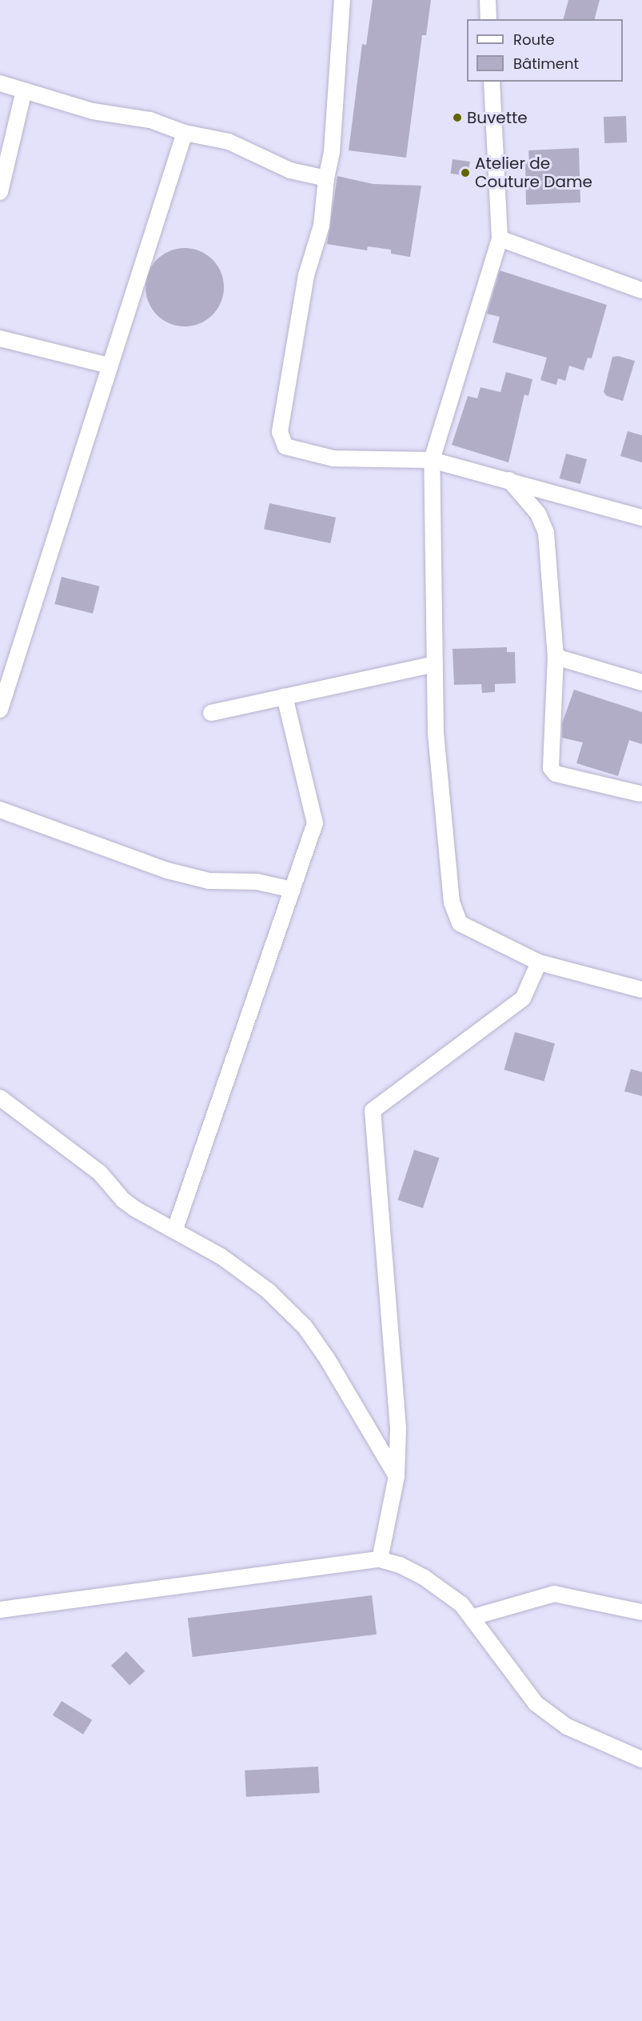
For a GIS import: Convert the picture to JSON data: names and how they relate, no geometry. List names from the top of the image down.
{
  "places": ["Buvette", "Atelier de Couture Dame"],
  "legend": ["Route", "Bâtiment"]
}
